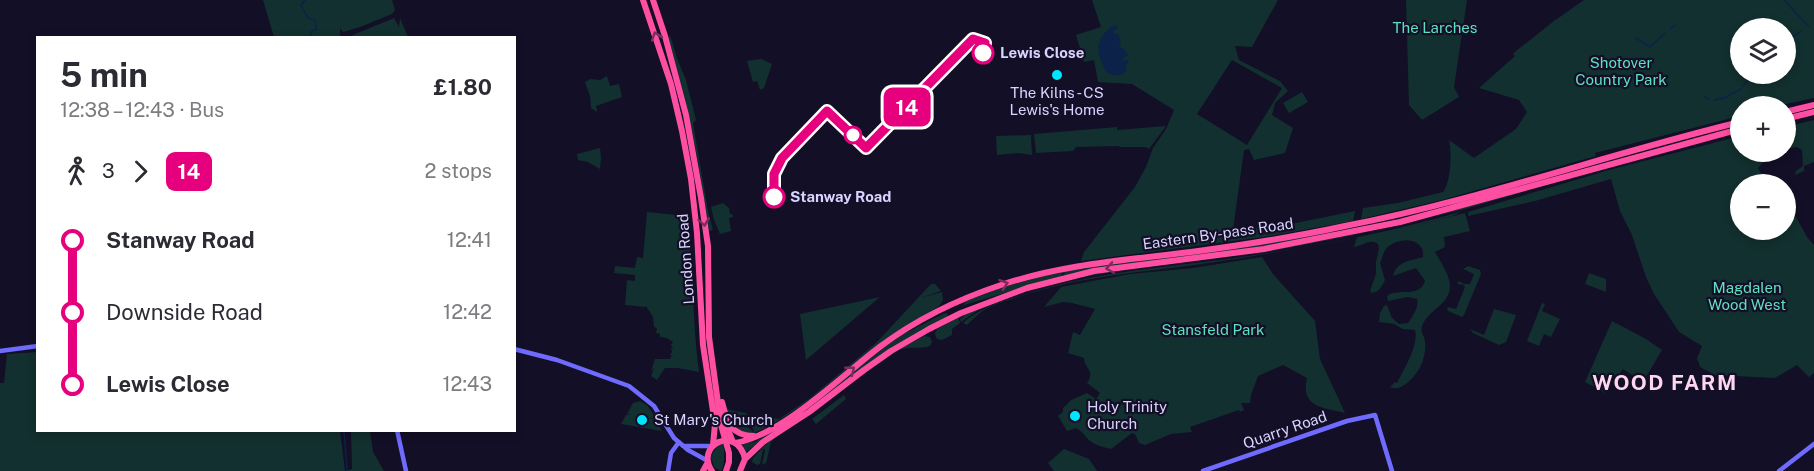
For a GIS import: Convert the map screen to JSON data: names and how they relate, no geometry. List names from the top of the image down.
{
  "streets": {
    "highway": ["Eastern By-pass Road", "London Road"],
    "street": ["Quarry Road"]
  },
  "districts": ["WOOD FARM"],
  "parks": [
    "The Larches",
    "Shotover Country Park",
    "Magdalen Wood West",
    "Stansfeld Park"
  ],
  "places": [
    "Lewis Close",
    "The Kilns - CS Lewis's Home",
    "Stanway Road",
    "Holy Trinity Church",
    "St Mary's Church"
  ],
  "lines": ["bus line 14"],
  "page": {
    "on_map": "14",
    "map_buttons": ["+", "−"],
    "heading": ["5 min", "12:38 – 12:43 · Bus", "£1.80"],
    "legs": ["3", "14", "2 stops"],
    "list": [
      {
        "name": "Stanway Road",
        "value": "12:41"
      },
      {
        "name": "Downside Road",
        "value": "12:42"
      },
      {
        "name": "Lewis Close",
        "value": "12:43"
      }
    ]
  }
}
